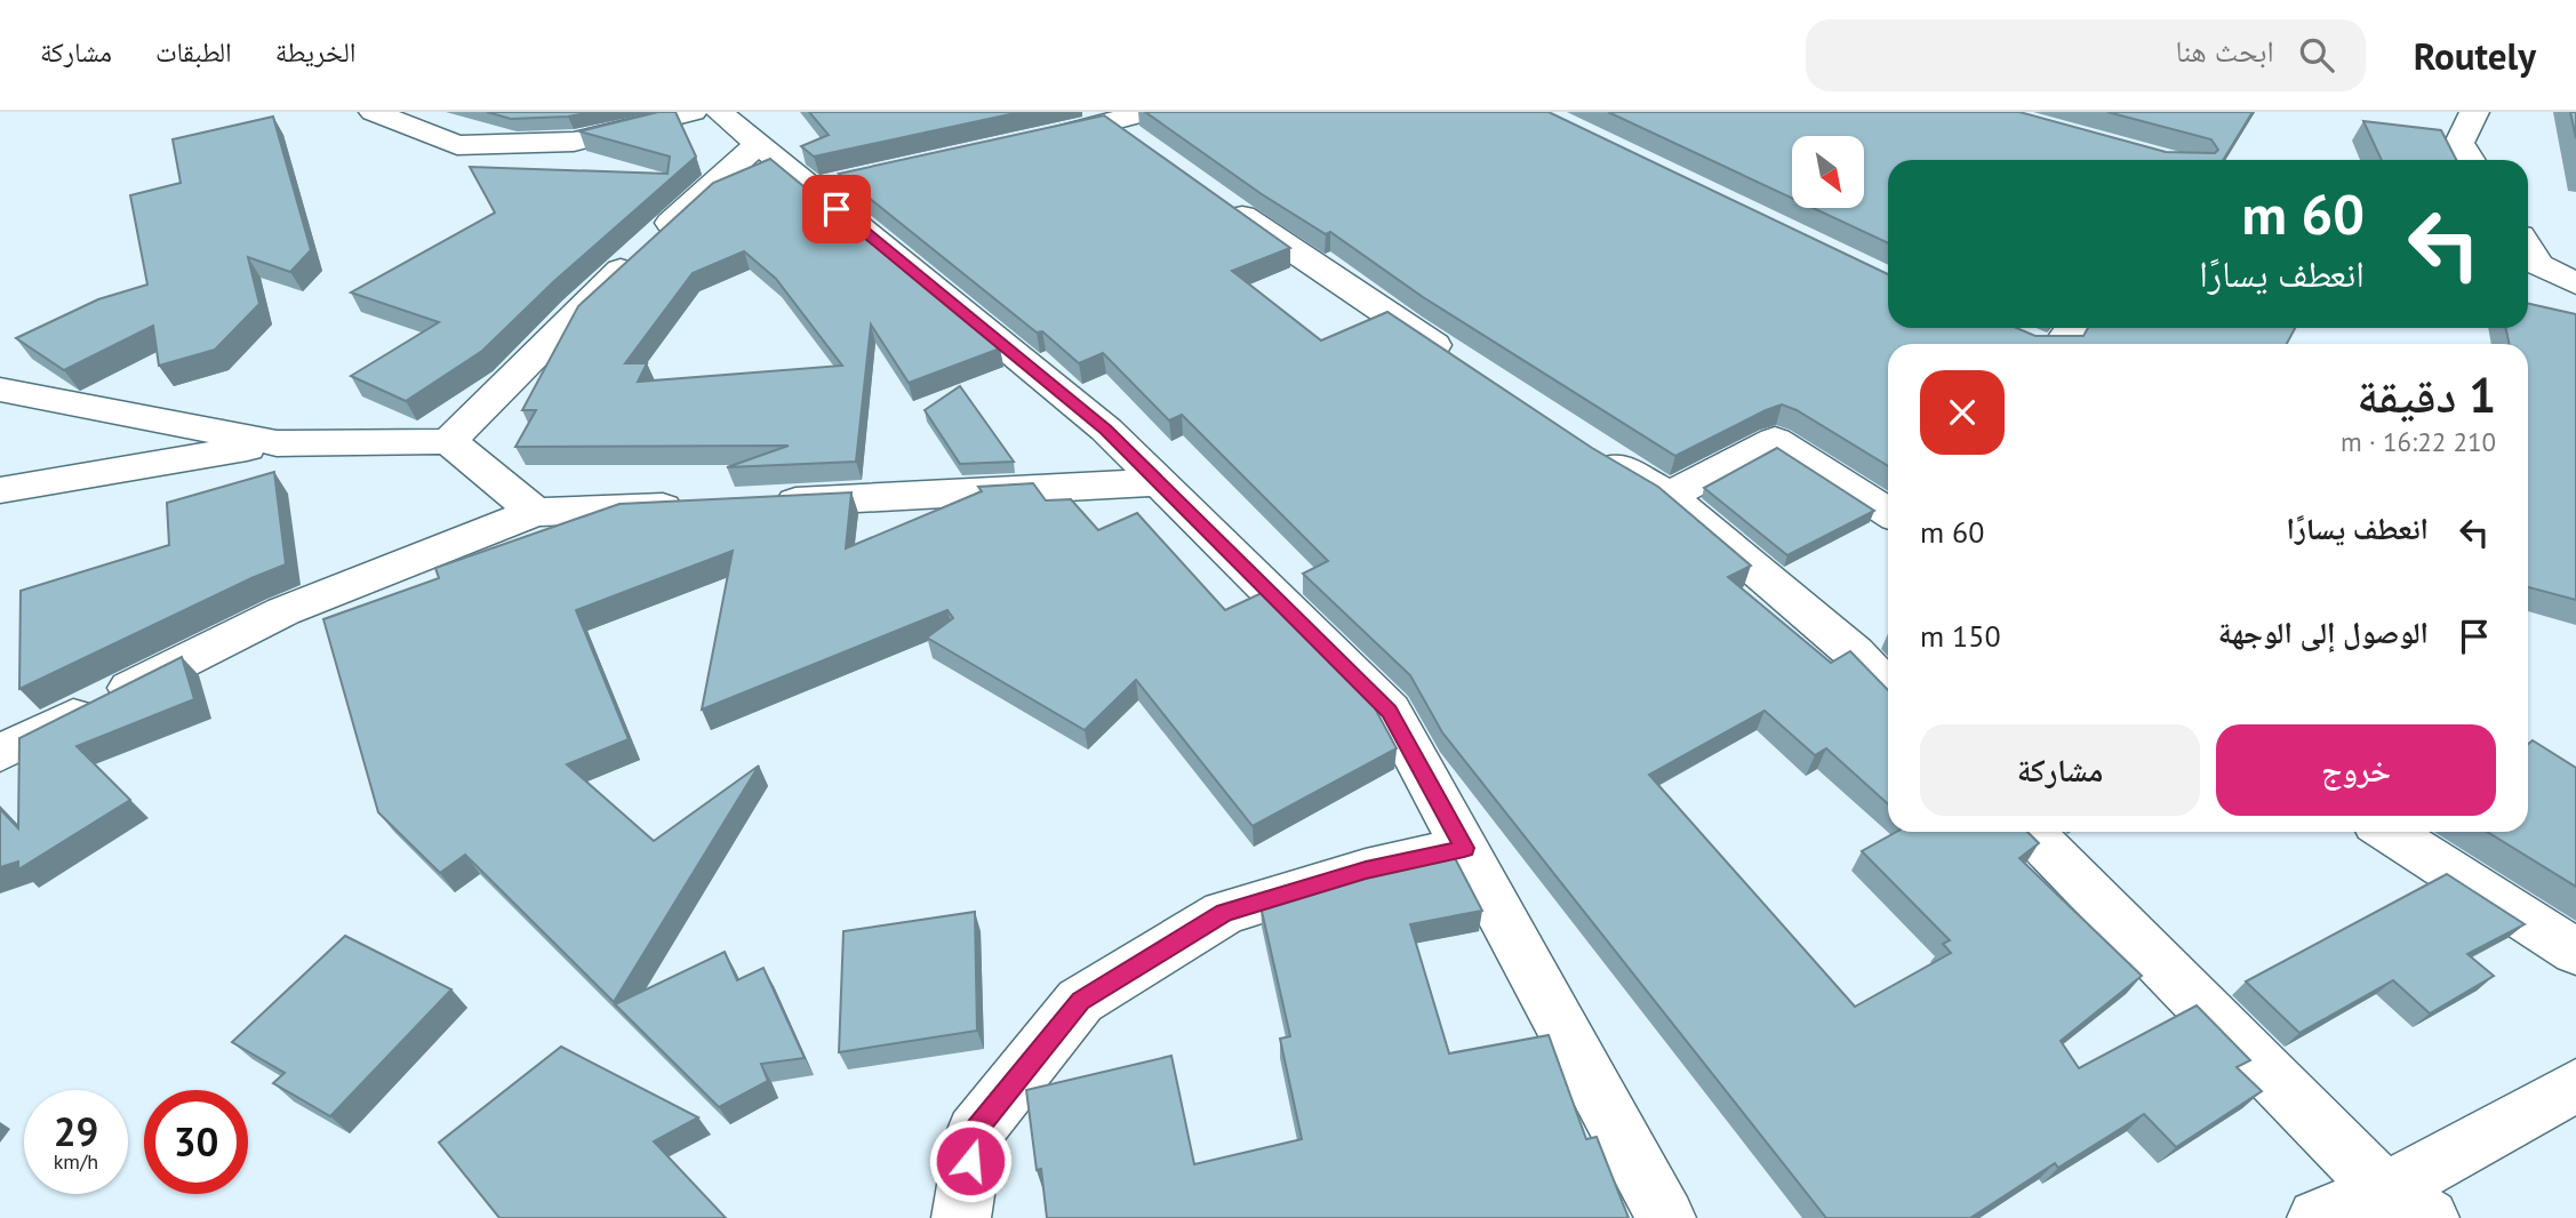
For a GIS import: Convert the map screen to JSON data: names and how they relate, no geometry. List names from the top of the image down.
{
  "north": "bottom right",
  "page": {
    "header": "Routely",
    "search": "ابحث هنا",
    "nav": ["الخريطة", "الطبقات", "مشاركة"],
    "turn": ["60 m", "انعطف يسارًا"],
    "heading": ["1 دقيقة", "210 m · 16:22"],
    "list": [
      {
        "name": "انعطف يسارًا",
        "value": "60 m"
      },
      {
        "name": "الوصول إلى الوجهة",
        "value": "150 m"
      }
    ],
    "buttons": ["خروج", "مشاركة"],
    "speed": "29 km/h",
    "limit": "30"
  }
}
